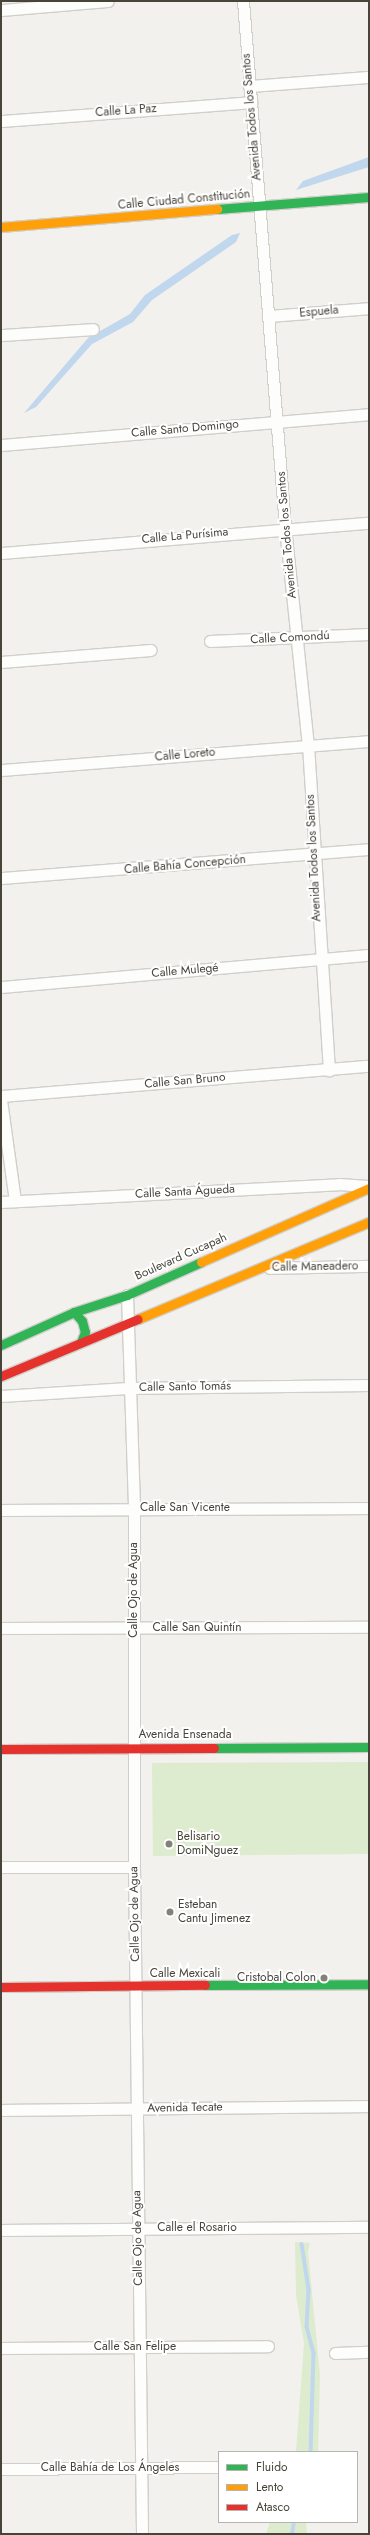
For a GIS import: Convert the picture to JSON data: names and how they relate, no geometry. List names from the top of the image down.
{
  "streets": {
    "street": [
      "Calle La Paz",
      "Avenida Todos los Santos",
      "Calle Ciudad Constitución",
      "Espuela",
      "Calle Santo Domingo",
      "Calle La Purísima",
      "Calle Comondú",
      "Calle Loreto",
      "Calle Bahía Concepción",
      "Calle Mulegé",
      "Calle San Bruno",
      "Calle Santa Águeda",
      "Boulevard Cucapah",
      "Calle Maneadero",
      "Calle Santo Tomás",
      "Calle San Vicente",
      "Calle Ojo de Agua",
      "Calle San Quintín",
      "Avenida Ensenada",
      "Calle Mexicali",
      "Avenida Tecate",
      "Calle el Rosario",
      "Calle San Felipe",
      "Calle Bahía de Los Ángeles"
    ]
  },
  "crossings": [
    ["Calle La Paz", "Avenida Todos los Santos"],
    ["Avenida Todos los Santos", "Calle Ciudad Constitución"],
    ["Avenida Todos los Santos", "Espuela"],
    ["Avenida Todos los Santos", "Calle Santo Domingo"],
    ["Avenida Todos los Santos", "Calle La Purísima"],
    ["Avenida Todos los Santos", "Calle Comondú"],
    ["Avenida Todos los Santos", "Calle Loreto"],
    ["Avenida Todos los Santos", "Calle Bahía Concepción"],
    ["Avenida Todos los Santos", "Calle Mulegé"],
    ["Avenida Todos los Santos", "Calle San Bruno"],
    ["Calle Santa Águeda", "Boulevard Cucapah"],
    ["Boulevard Cucapah", "Calle Ojo de Agua"],
    ["Calle Santo Tomás", "Calle Ojo de Agua"],
    ["Calle San Vicente", "Calle Ojo de Agua"],
    ["Calle Ojo de Agua", "Calle San Quintín"],
    ["Calle Ojo de Agua", "Avenida Ensenada"],
    ["Calle Ojo de Agua", "Calle Mexicali"],
    ["Calle Ojo de Agua", "Avenida Tecate"],
    ["Calle Ojo de Agua", "Calle el Rosario"],
    ["Calle Ojo de Agua", "Calle San Felipe"],
    ["Calle Ojo de Agua", "Calle Bahía de Los Ángeles"]
  ],
  "places": ["Belisario DomiNguez", "Esteban Cantu Jimenez", "Cristobal Colon"],
  "legend": ["Fluido", "Lento", "Atasco"]
}
